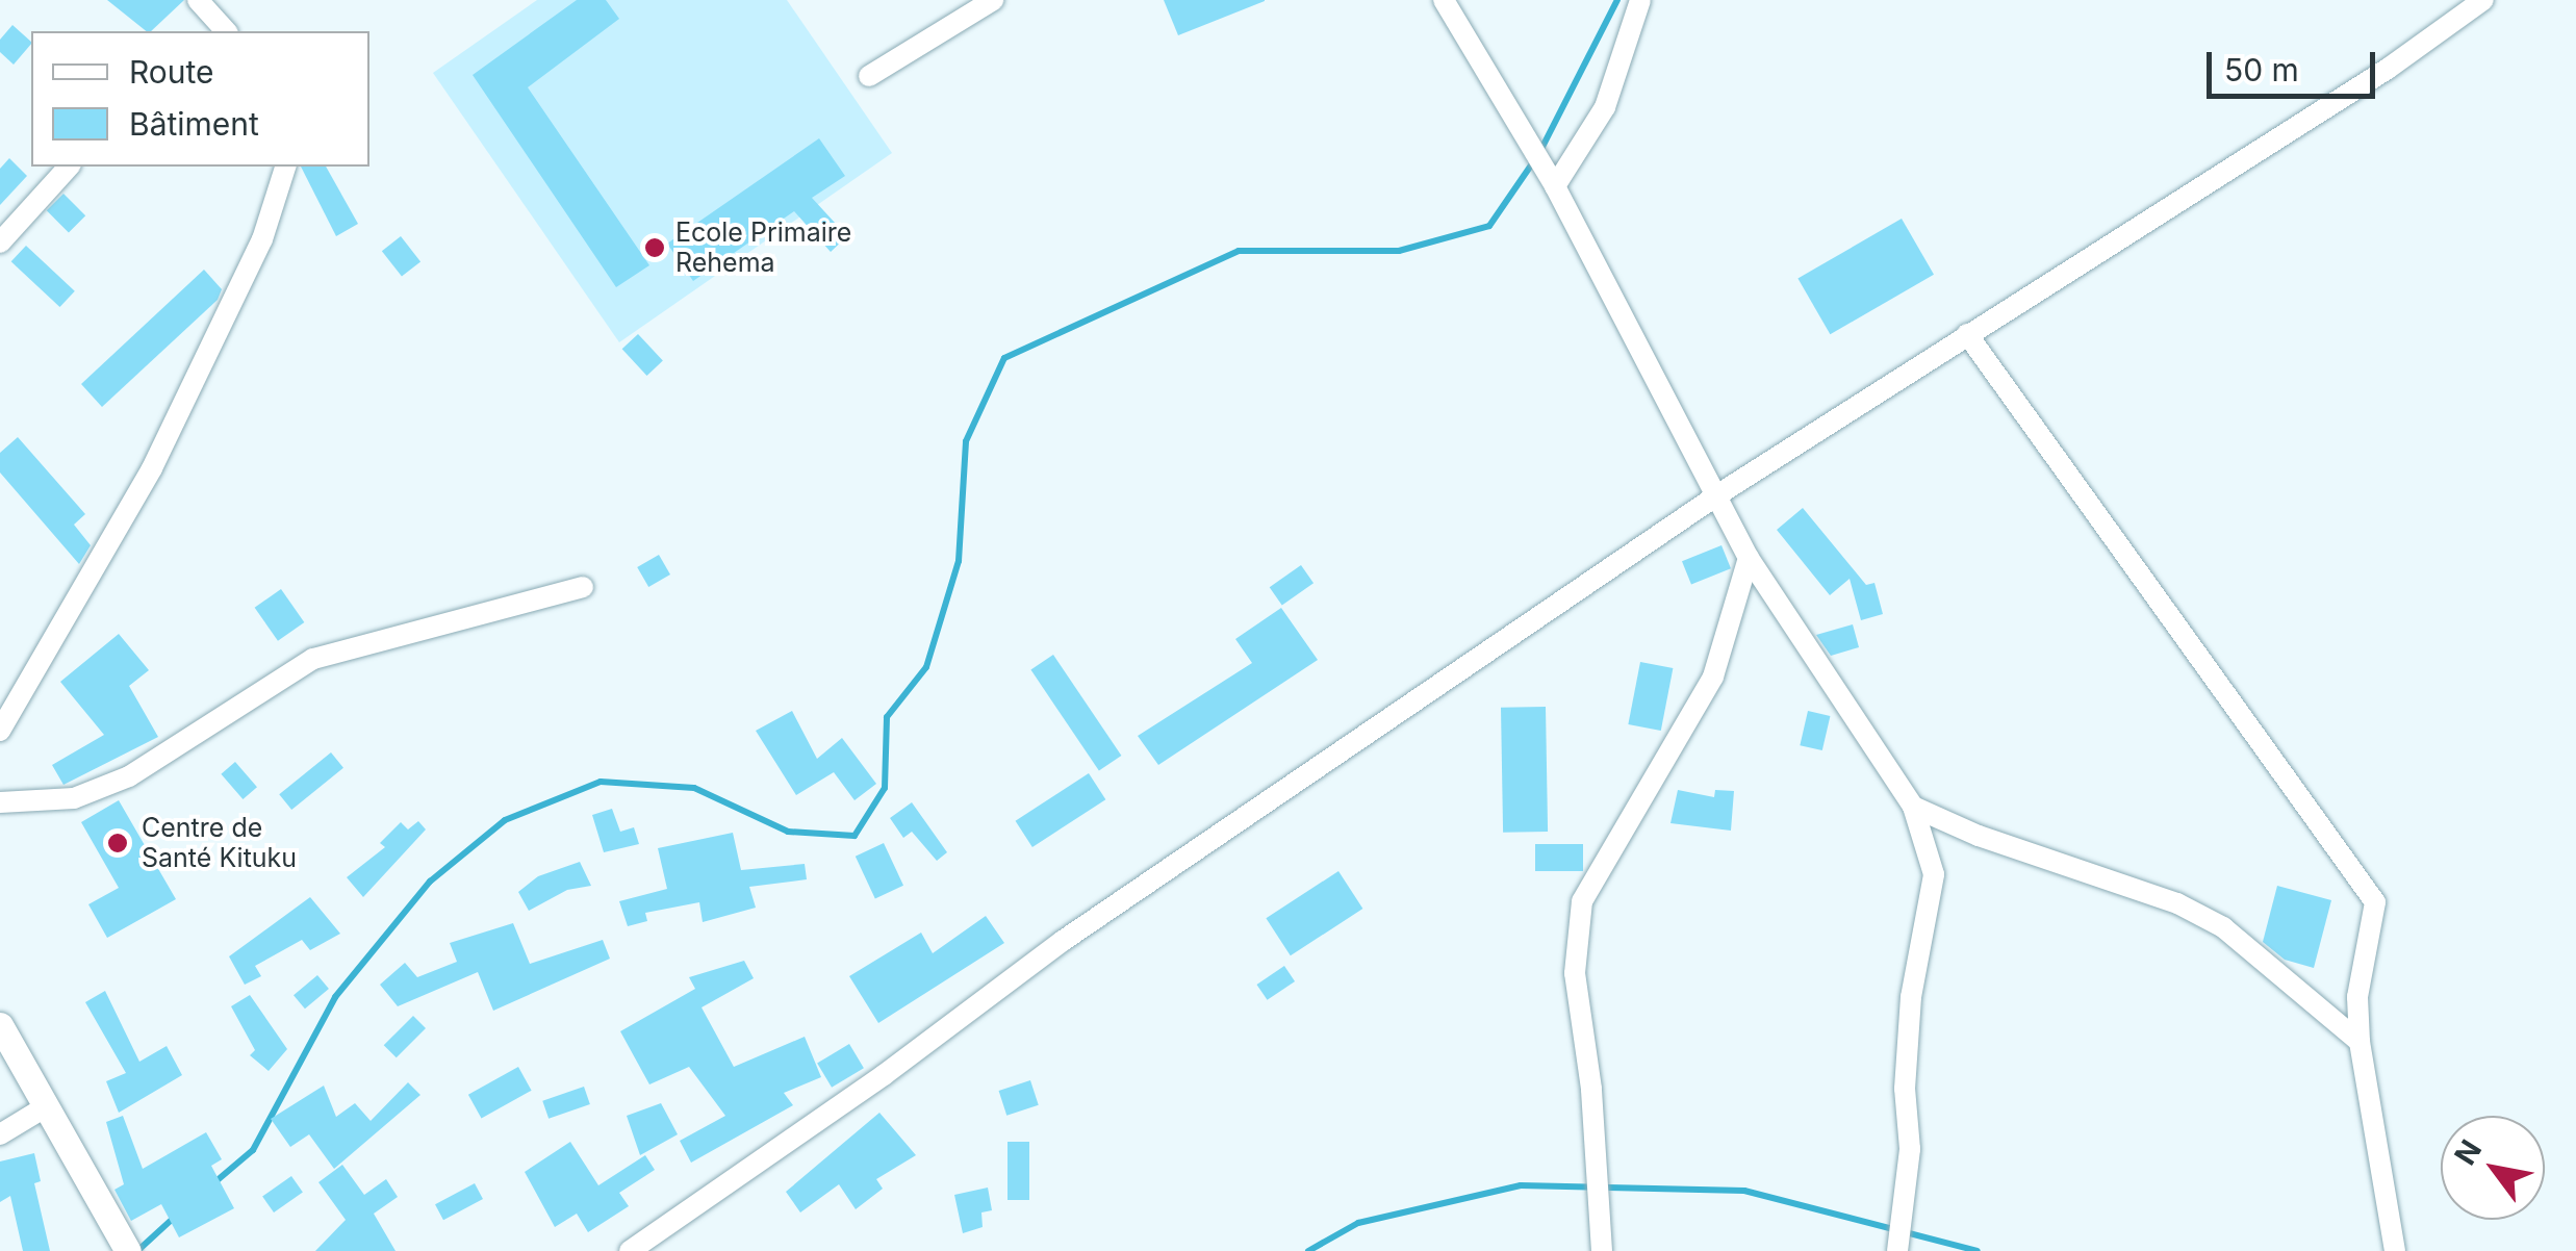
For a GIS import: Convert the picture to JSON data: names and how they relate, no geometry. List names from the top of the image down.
{
  "places": ["Ecole Primaire Rehema", "Centre de Santé Kituku"],
  "legend": ["Route", "Bâtiment"],
  "scale_bar": "50 m",
  "north": "top left"
}
